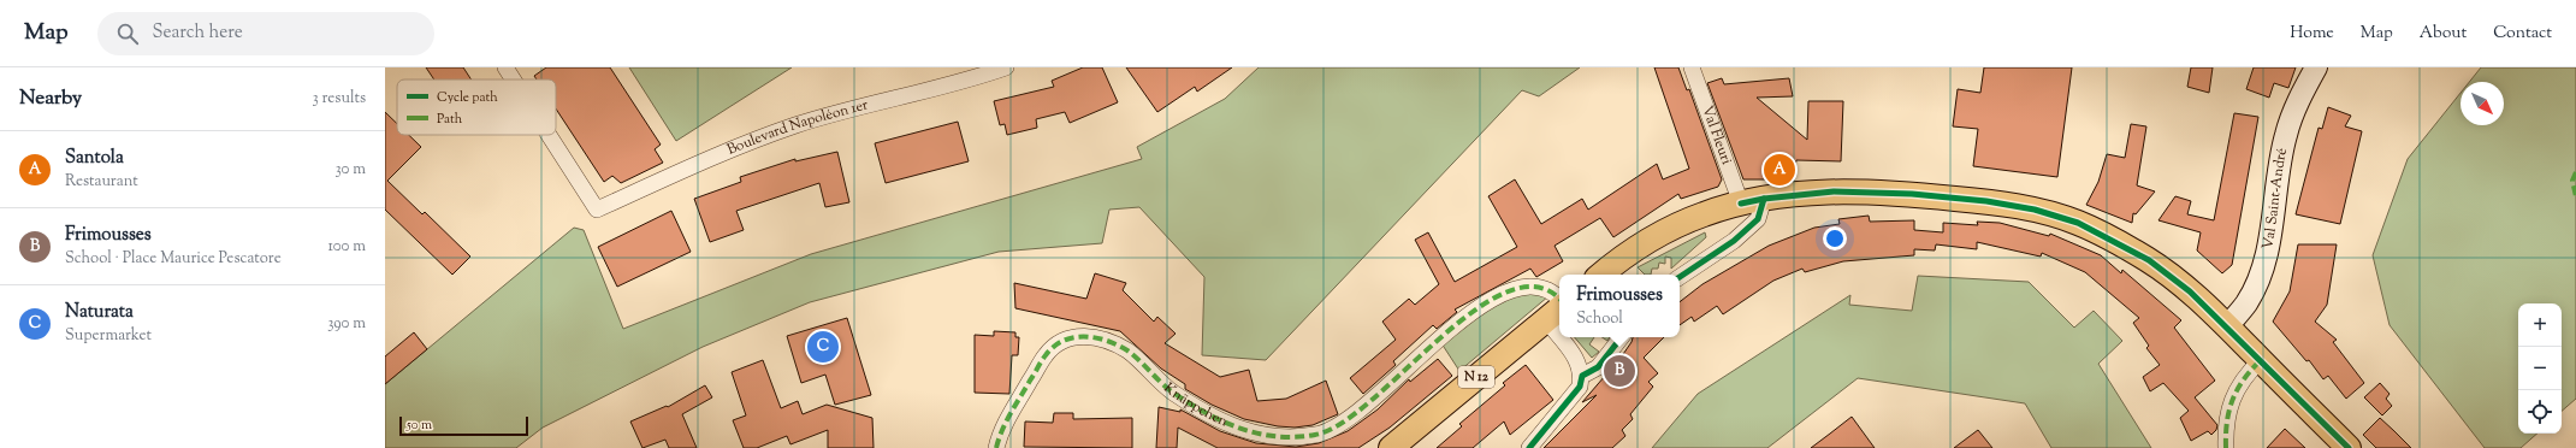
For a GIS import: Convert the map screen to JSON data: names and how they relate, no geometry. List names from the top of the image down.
{
  "streets": {
    "main road": ["N 12"],
    "street": [
      "Boulevard Napoléon 1er",
      "Val Fleuri",
      "Val Saint-André",
      "Knäppchen"
    ]
  },
  "legend": ["Cycle path", "Path"],
  "scale_bar": "50 m",
  "north": "bottom right",
  "page": {
    "header": "Map",
    "search": "Search here",
    "nav": [
      "Home",
      "Map",
      "About",
      "Contact"
    ],
    "heading": ["Nearby", "3 results"],
    "list": [
      {
        "mark": "A",
        "name": "Santola",
        "note": "Restaurant",
        "value": "30 m"
      },
      {
        "mark": "B",
        "name": "Frimousses",
        "note": "School · Place Maurice Pescatore",
        "value": "100 m"
      },
      {
        "mark": "C",
        "name": "Naturata",
        "note": "Supermarket",
        "value": "390 m"
      }
    ],
    "pins": ["A", "C", "B"],
    "popup": ["Frimousses", "School"],
    "map_buttons": ["+", "−"],
    "scale": "50 m"
  }
}
